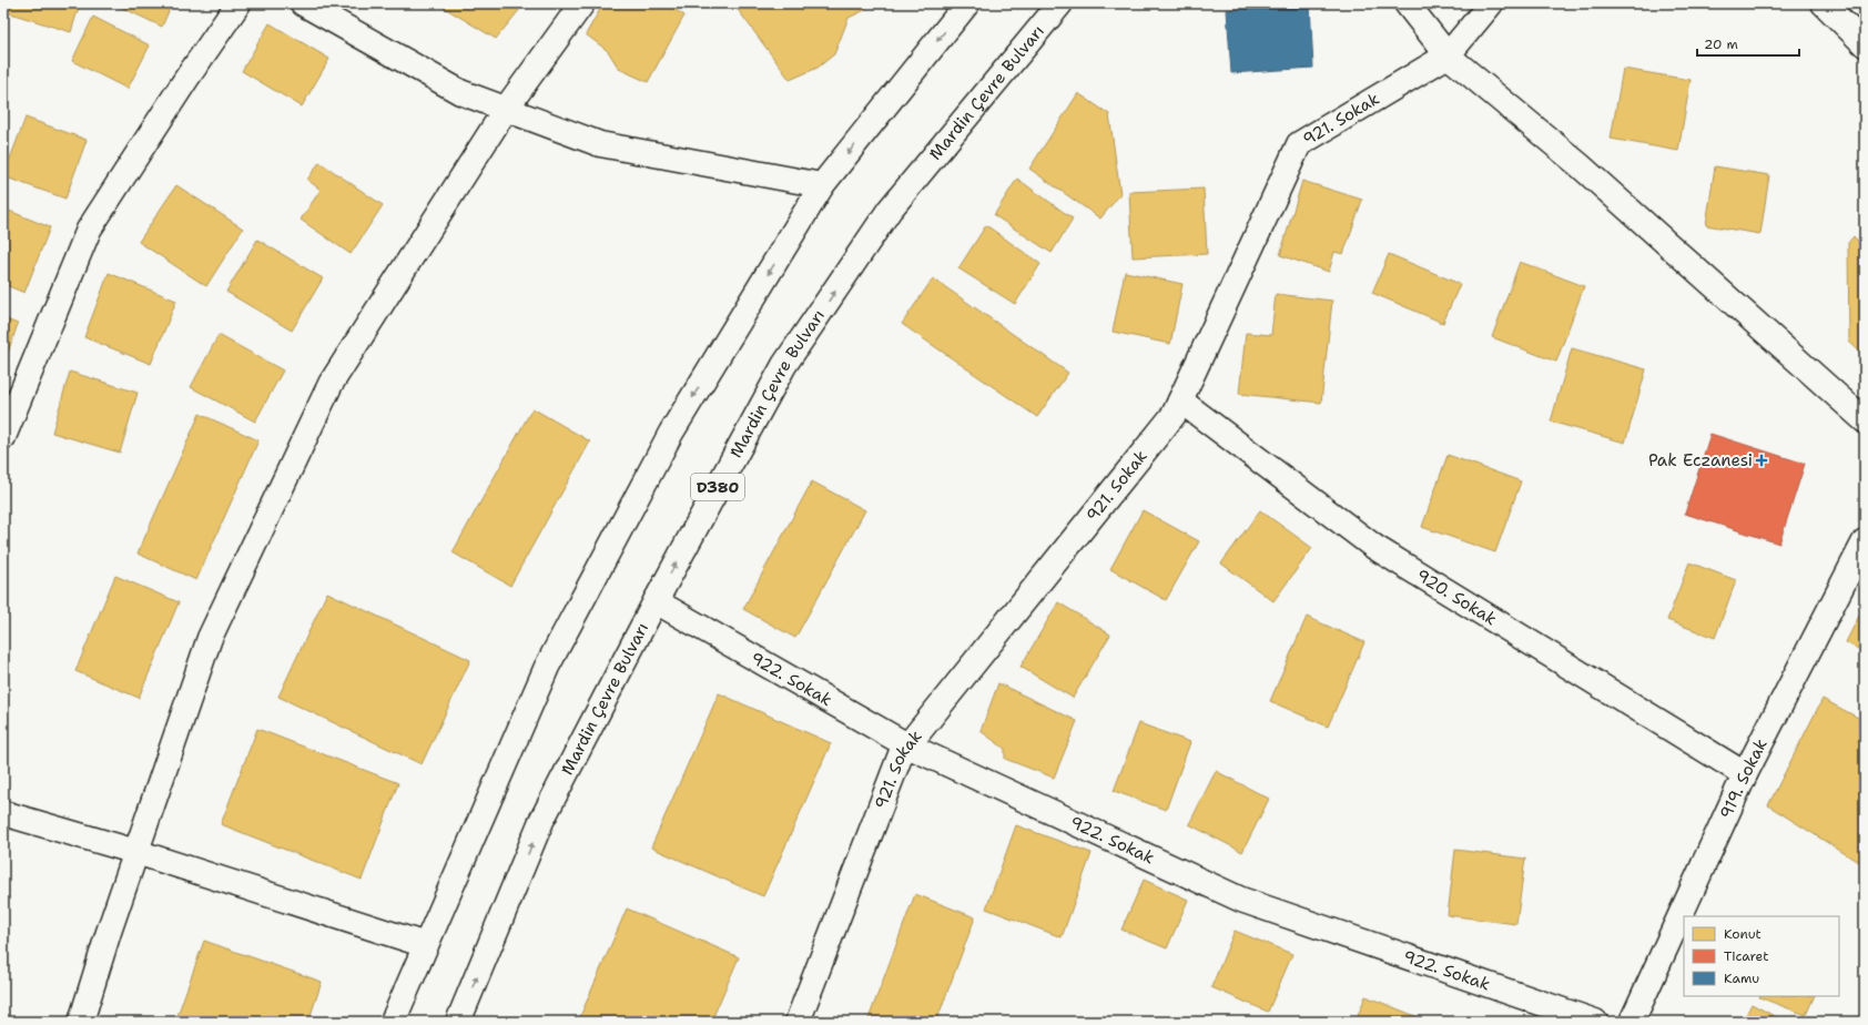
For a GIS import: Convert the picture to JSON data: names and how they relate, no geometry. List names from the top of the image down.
{
  "streets": {
    "street": [
      "Mardin Çevre Bulvarı",
      "921. Sokak",
      "D380",
      "920. Sokak",
      "922. Sokak",
      "919. Sokak"
    ]
  },
  "crossings": [
    ["Mardin Çevre Bulvarı", "922. Sokak"],
    ["921. Sokak", "920. Sokak"],
    ["921. Sokak", "922. Sokak"],
    ["920. Sokak", "919. Sokak"]
  ],
  "places": {
    "health": ["Pak Eczanesi"]
  },
  "legend": ["Konut", "Ticaret", "Kamu"],
  "scale_bar": "20 m"
}
